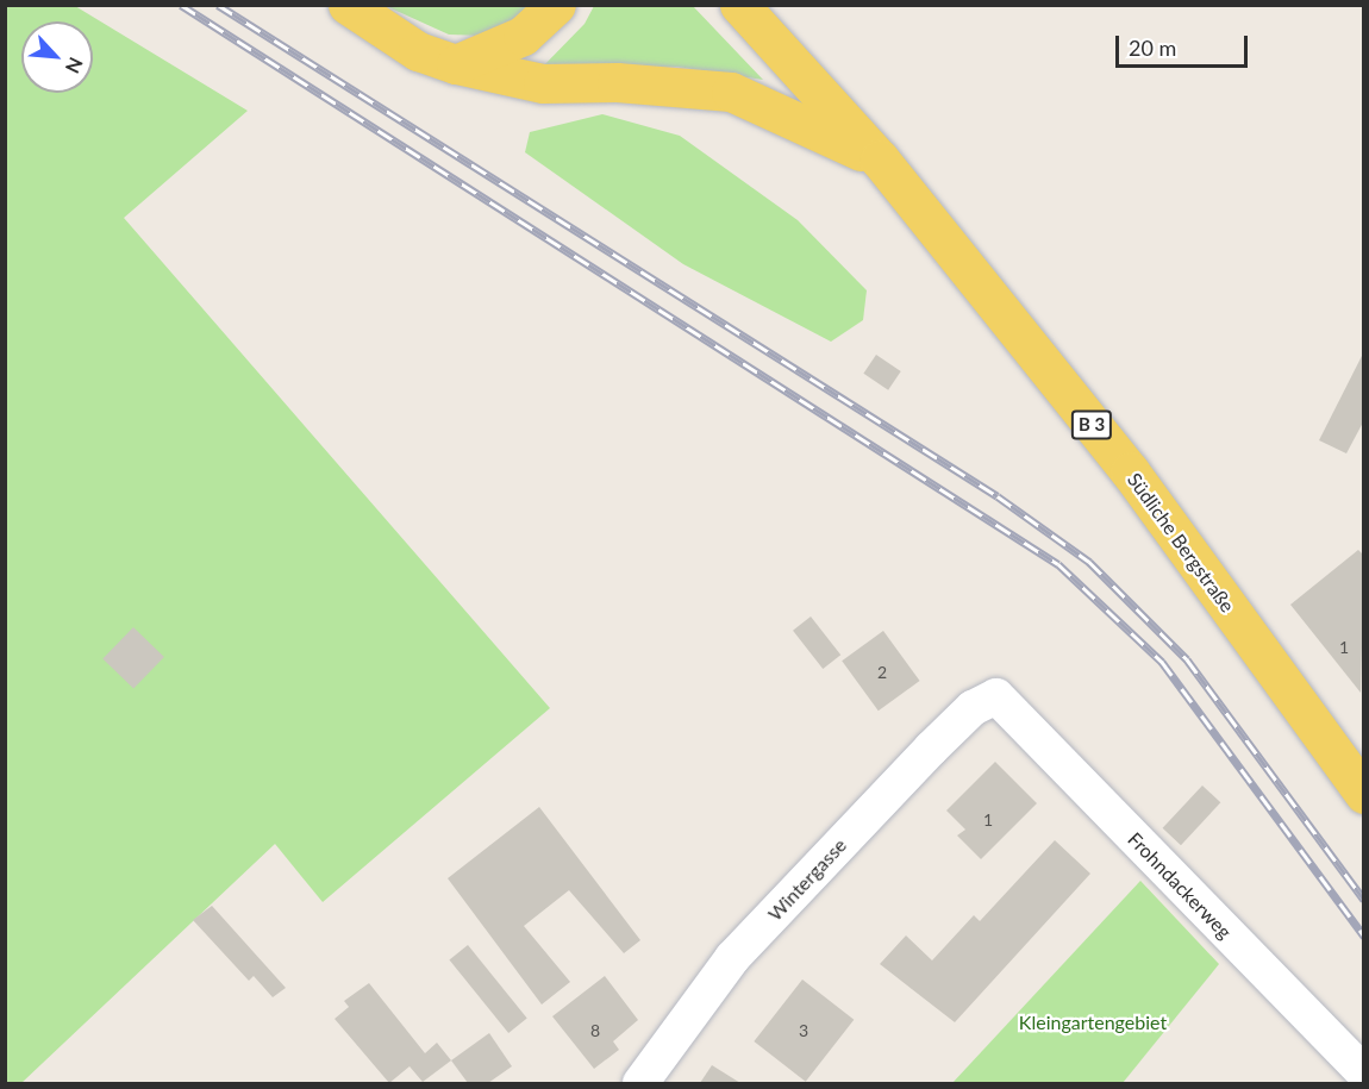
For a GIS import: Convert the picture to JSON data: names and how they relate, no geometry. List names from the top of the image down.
{
  "streets": {
    "main road": ["B 3", "Südliche Bergstraße"],
    "street": ["Wintergasse", "Frohndackerweg"]
  },
  "crossings": [
    ["B 3", "Südliche Bergstraße"],
    ["Wintergasse", "Frohndackerweg"]
  ],
  "parks": ["Kleingartengebiet"],
  "house_numbers": [
    "1",
    "2",
    "1",
    "8",
    "3"
  ],
  "scale_bar": "20 m",
  "north": "bottom right"
}
